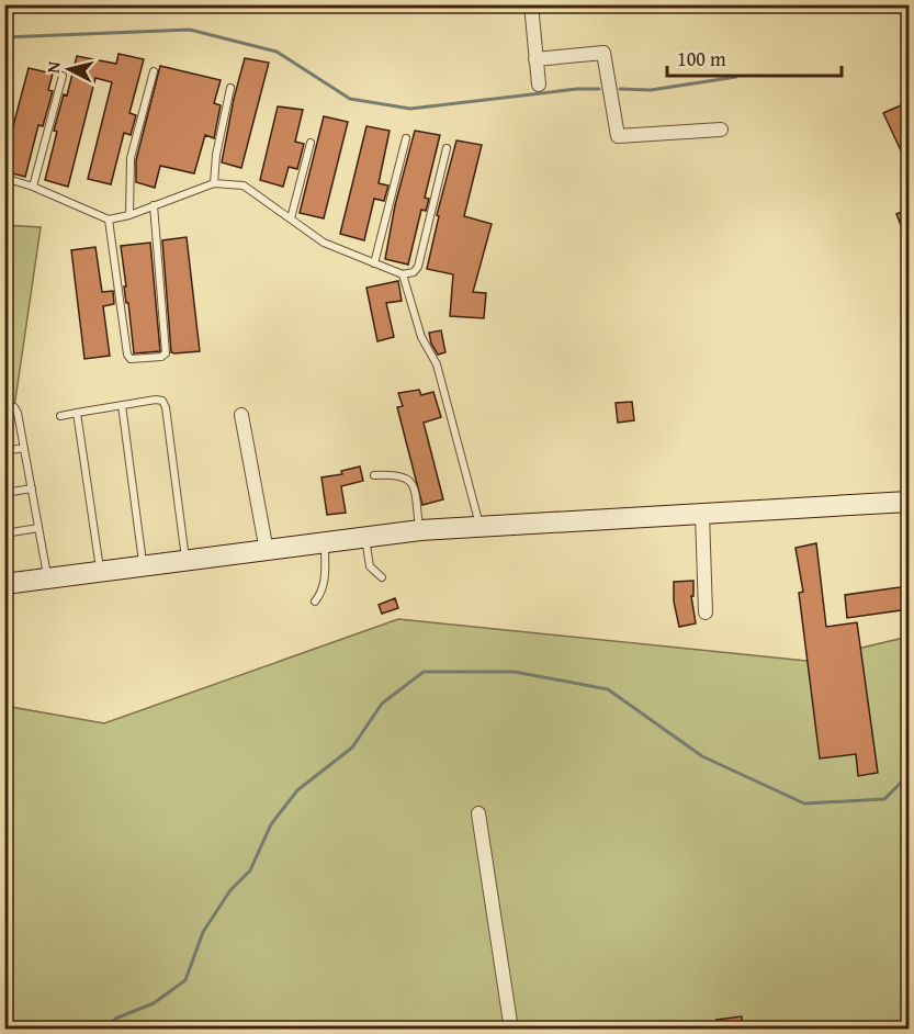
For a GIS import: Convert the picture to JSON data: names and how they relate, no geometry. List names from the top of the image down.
{
  "scale_bar": "100 m",
  "north": "left"
}
